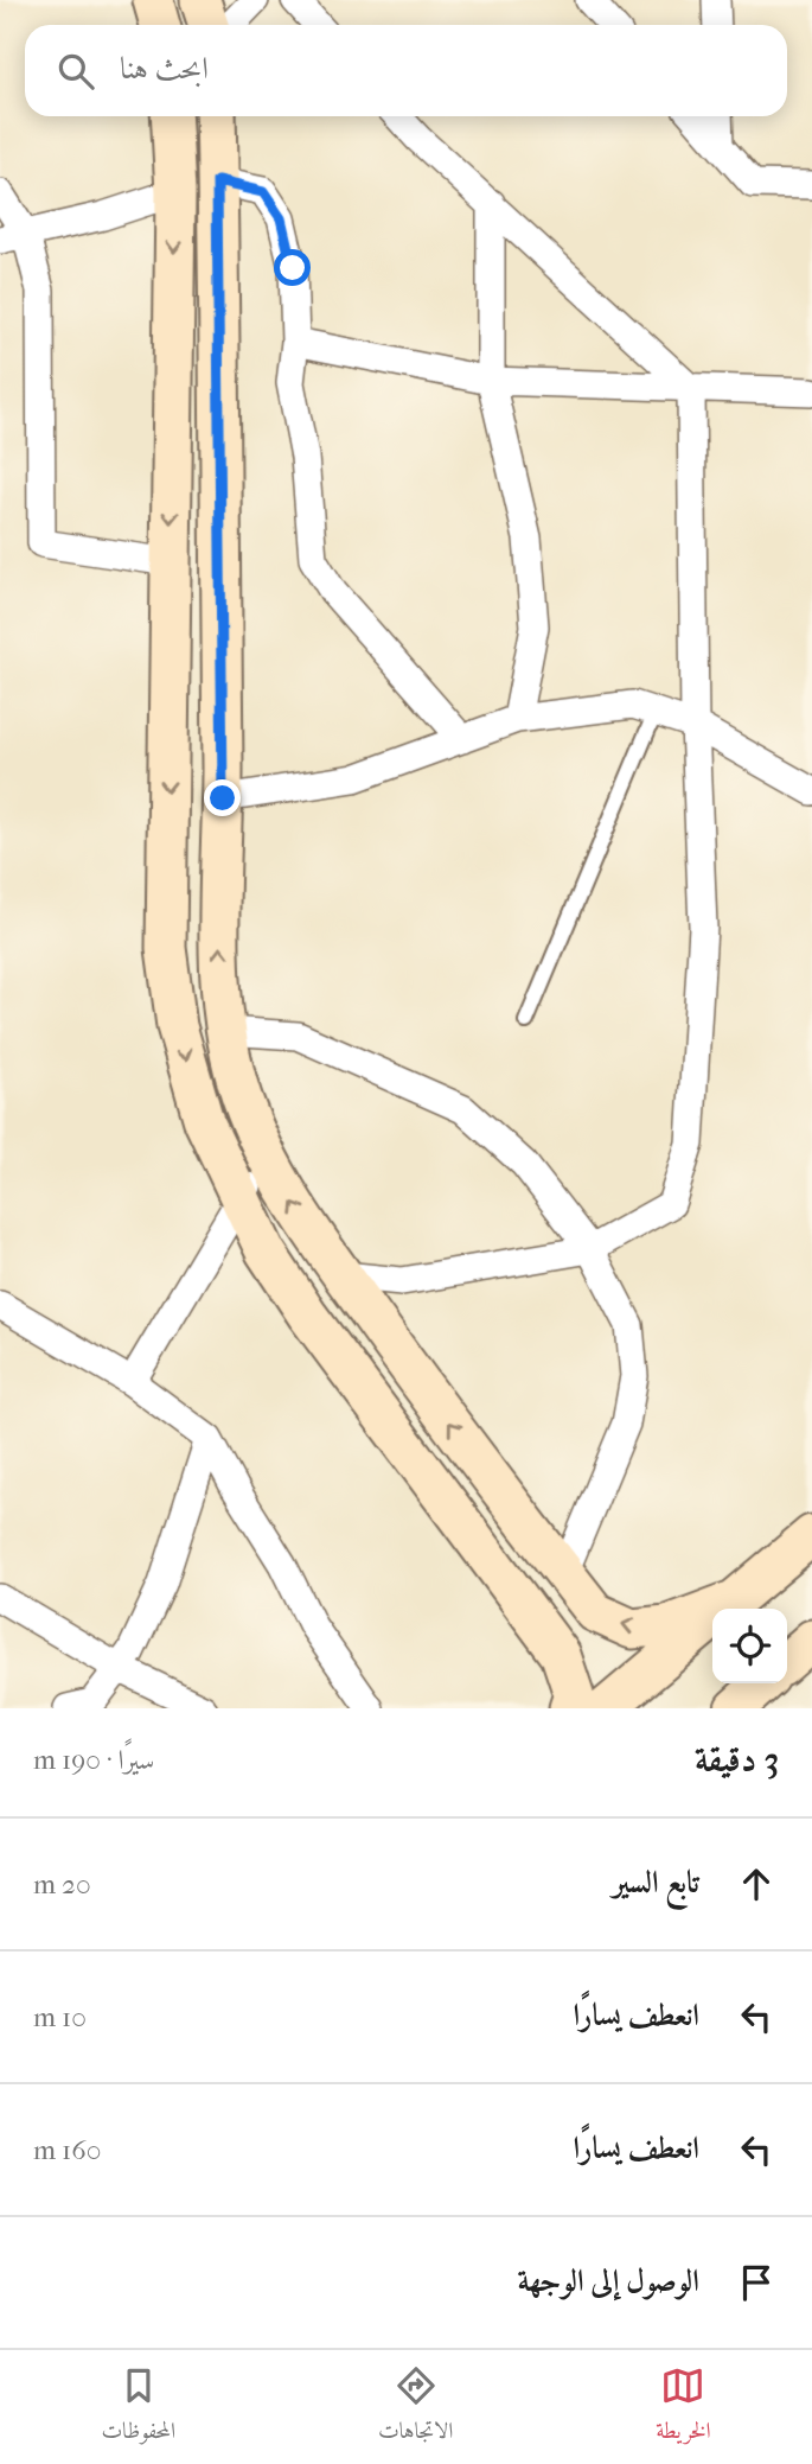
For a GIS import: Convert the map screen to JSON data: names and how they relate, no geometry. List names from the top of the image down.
{
  "page": {
    "search": "ابحث هنا",
    "heading": ["3 دقيقة", "سيرًا · 190 m"],
    "list": [
      ["تابع السير", "20 m"],
      ["انعطف يسارًا", "10 m"],
      ["انعطف يسارًا", "160 m"],
      "الوصول إلى الوجهة"
    ],
    "nav": ["الخريطة", "الاتجاهات", "المحفوظات"]
  }
}
